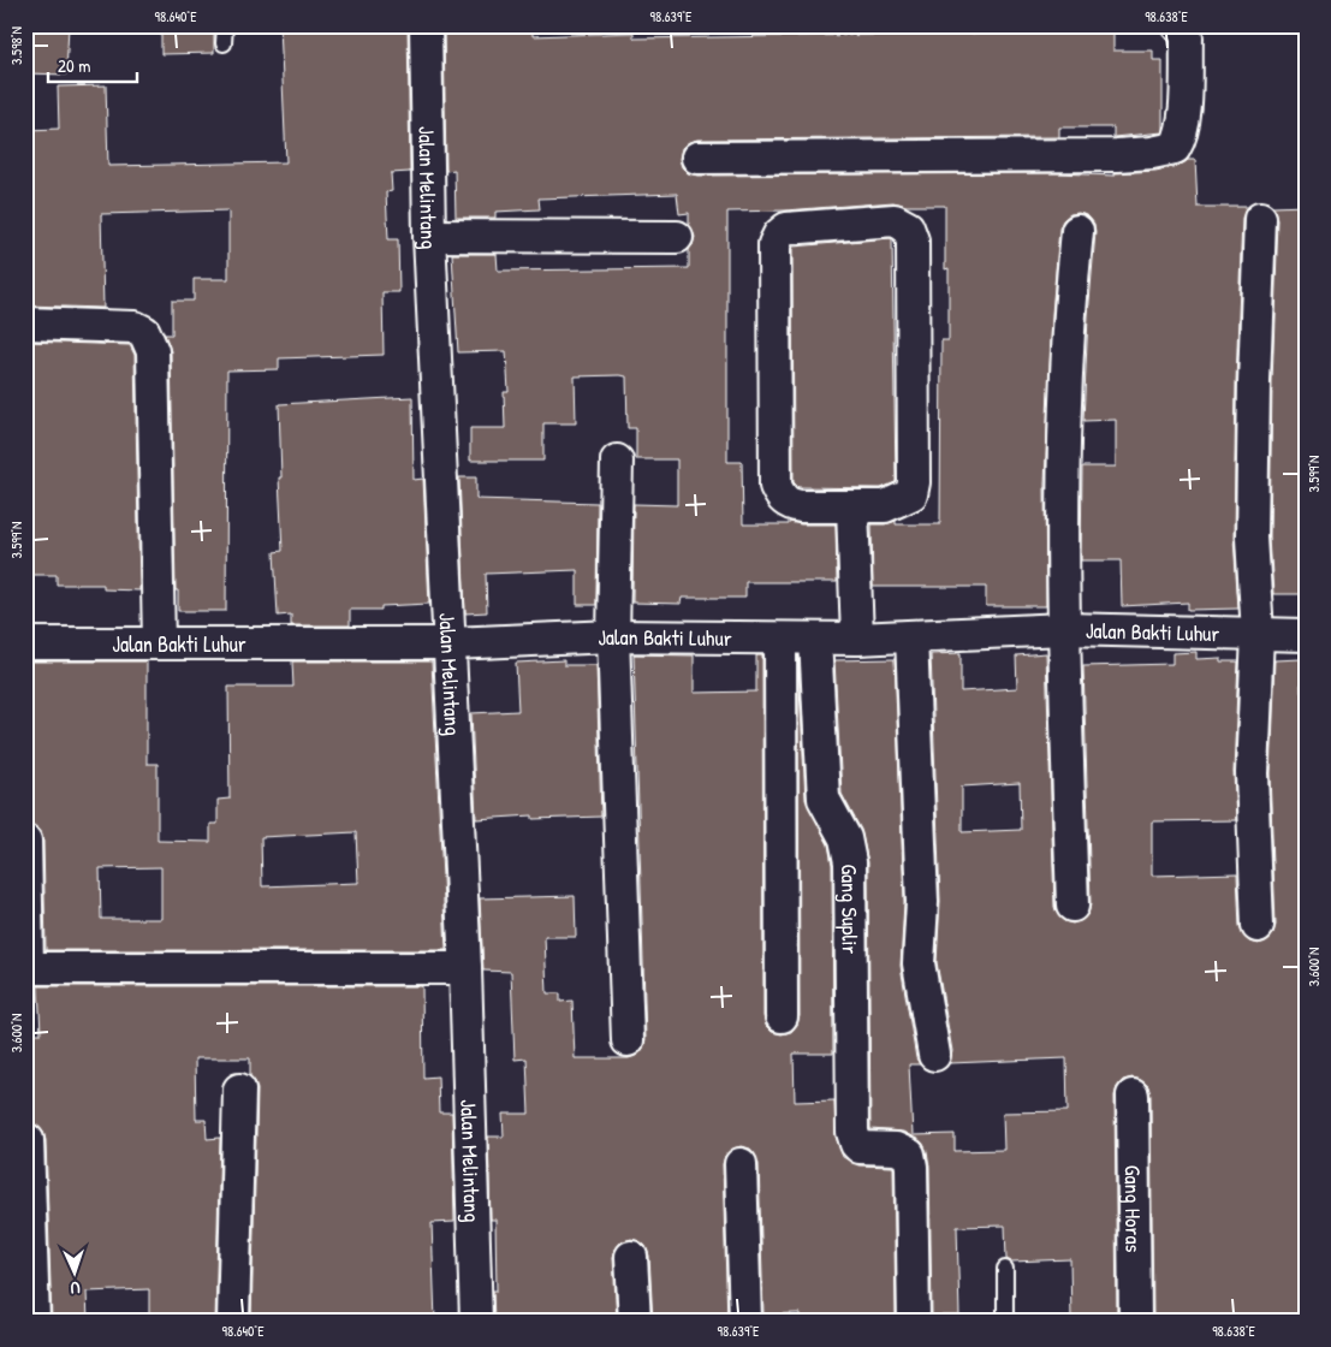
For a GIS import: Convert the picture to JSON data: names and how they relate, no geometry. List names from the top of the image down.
{
  "streets": {
    "street": [
      "Jalan Melintang",
      "Jalan Bakti Luhur",
      "Gang Suplir",
      "Gang Horas"
    ]
  },
  "crossings": [
    ["Jalan Melintang", "Jalan Bakti Luhur"],
    ["Jalan Bakti Luhur", "Gang Suplir"]
  ],
  "scale_bar": "20 m",
  "north": "bottom",
  "coordinates": [
    "98.640°E",
    "98.639°E",
    "98.638°E",
    "3.598°N",
    "3.599°N",
    "3.600°N"
  ]
}
